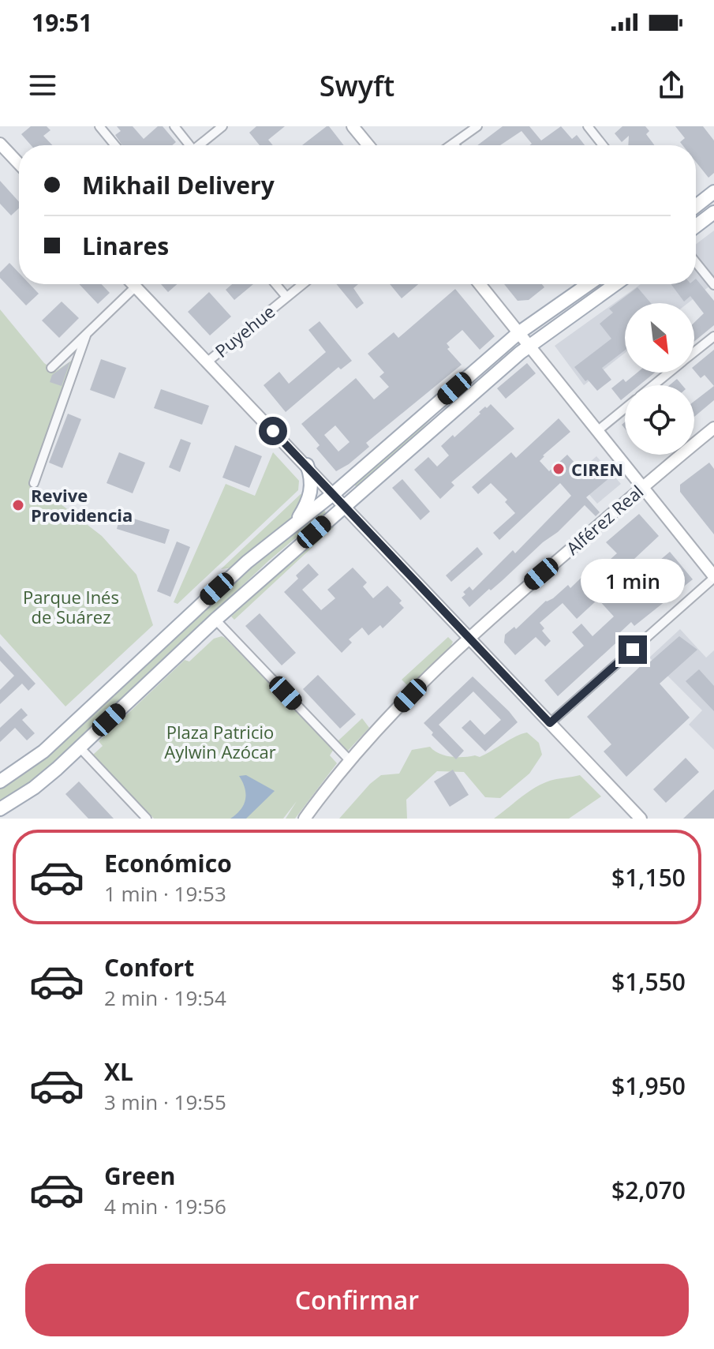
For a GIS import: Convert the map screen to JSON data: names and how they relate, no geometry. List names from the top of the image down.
{
  "streets": {
    "main road": ["Alférez Real"],
    "street": ["Puyehue"]
  },
  "parks": ["Parque Inés de Suárez", "Plaza Patricio Aylwin Azócar"],
  "places": ["CIREN", "Revive Providencia"],
  "north": "bottom right",
  "page": {
    "status": "19:51",
    "header": "Swyft",
    "banner": ["Mikhail Delivery", "Linares"],
    "bubble": "1 min",
    "list": [
      {
        "name": "Económico",
        "note": "1 min · 19:53",
        "value": "$1,150"
      },
      {
        "name": "Confort",
        "note": "2 min · 19:54",
        "value": "$1,550"
      },
      {
        "name": "XL",
        "note": "3 min · 19:55",
        "value": "$1,950"
      },
      {
        "name": "Green",
        "note": "4 min · 19:56",
        "value": "$2,070"
      }
    ],
    "buttons": "Confirmar"
  }
}
